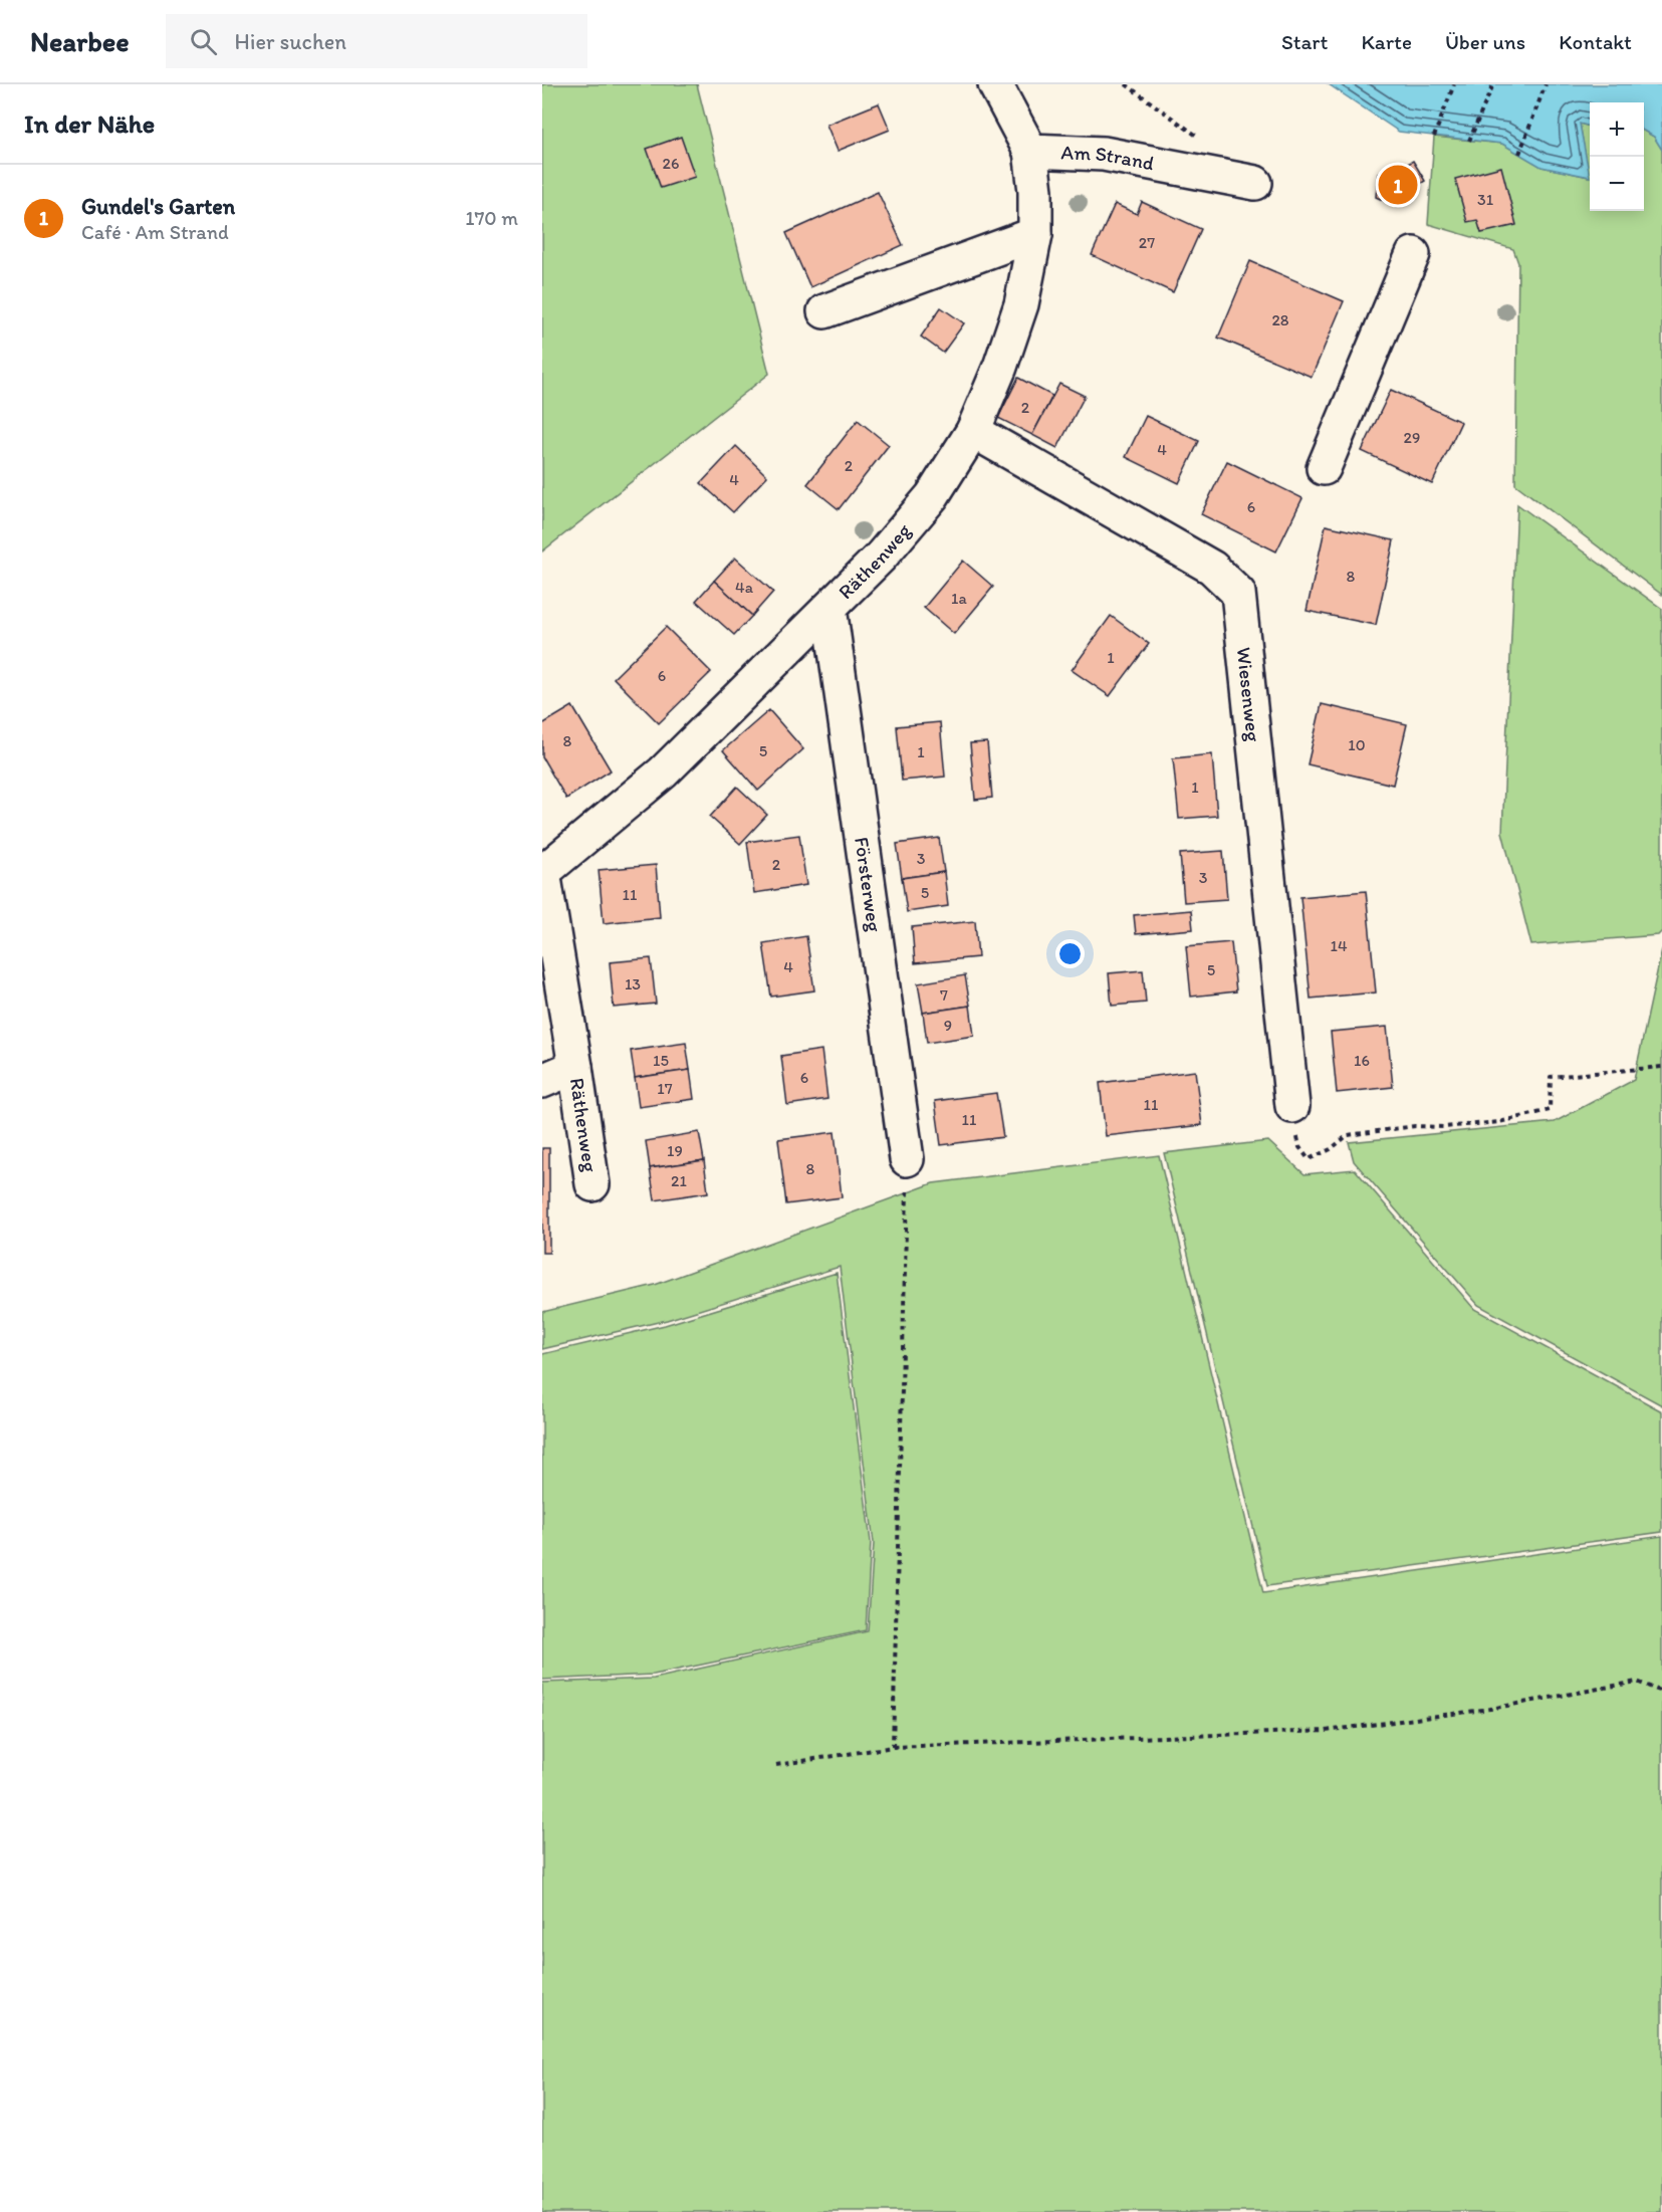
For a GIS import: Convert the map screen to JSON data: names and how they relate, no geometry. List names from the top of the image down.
{
  "streets": {
    "street": [
      "Am Strand",
      "Räthenweg",
      "Wiesenweg",
      "Försterweg"
    ]
  },
  "crossings": [
    ["Am Strand", "Räthenweg"],
    ["Räthenweg", "Wiesenweg"],
    ["Räthenweg", "Försterweg"]
  ],
  "house_numbers": [
    "26",
    "31",
    "27",
    "28",
    "2",
    "29",
    "4",
    "2",
    "4",
    "6",
    "8",
    "4a",
    "1a",
    "1",
    "6",
    "8",
    "10",
    "5",
    "1",
    "1",
    "3",
    "2",
    "3",
    "5",
    "11",
    "14",
    "4",
    "5",
    "13",
    "7",
    "9",
    "15",
    "16",
    "6",
    "17",
    "11",
    "11",
    "19",
    "8",
    "21"
  ],
  "page": {
    "header": "Nearbee",
    "search": "Hier suchen",
    "nav": [
      "Start",
      "Karte",
      "Über uns",
      "Kontakt"
    ],
    "heading": "In der Nähe",
    "map_buttons": ["+", "−"],
    "list": [
      {
        "mark": "1",
        "name": "Gundel's Garten",
        "note": "Café · Am Strand",
        "value": "170 m"
      }
    ],
    "pins": "1"
  }
}
